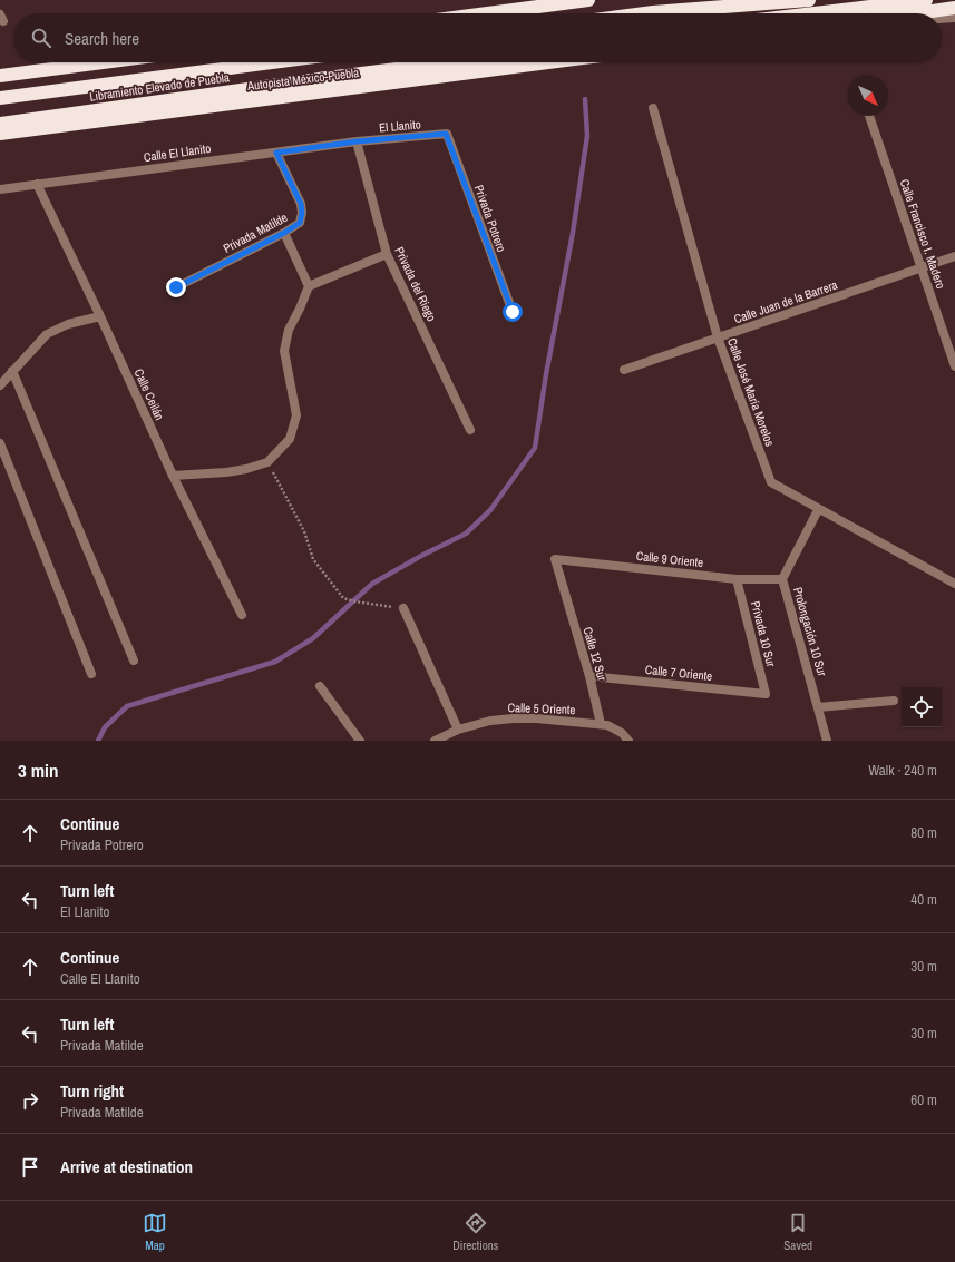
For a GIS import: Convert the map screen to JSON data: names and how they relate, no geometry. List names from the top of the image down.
{
  "streets": {
    "highway": ["Autopista México-Puebla", "Libramiento Elevado de Puebla"],
    "street": [
      "El Llanito",
      "Calle El Llanito",
      "Privada Potrero",
      "Privada Matilde",
      "Calle Francisco I. Madero",
      "Privada del Riego",
      "Calle Juan de la Barrera",
      "Calle José María Morelos",
      "Calle Ceilán",
      "Calle 9 Oriente",
      "Prolongación 10 Sur",
      "Privada 10 Sur",
      "Calle 12 Sur",
      "Calle 7 Oriente",
      "Calle 5 Oriente"
    ]
  },
  "crossings": [
    ["El Llanito", "Calle El Llanito"],
    ["El Llanito", "Privada Potrero"],
    ["El Llanito", "Privada del Riego"],
    ["Calle El Llanito", "Privada Matilde"],
    ["Calle El Llanito", "Privada del Riego"],
    ["Calle El Llanito", "Calle Ceilán"],
    ["Calle Francisco I. Madero", "Calle Juan de la Barrera"],
    ["Calle Juan de la Barrera", "Calle José María Morelos"],
    ["Calle José María Morelos", "Prolongación 10 Sur"],
    ["Calle 9 Oriente", "Prolongación 10 Sur"],
    ["Calle 9 Oriente", "Privada 10 Sur"],
    ["Calle 9 Oriente", "Calle 12 Sur"],
    ["Privada 10 Sur", "Calle 7 Oriente"],
    ["Calle 12 Sur", "Calle 7 Oriente"],
    ["Calle 12 Sur", "Calle 5 Oriente"]
  ],
  "north": "bottom right",
  "page": {
    "search": "Search here",
    "heading": ["3 min", "Walk · 240 m"],
    "list": [
      ["Continue", "Privada Potrero", "80 m"],
      ["Turn left", "El Llanito", "40 m"],
      ["Continue", "Calle El Llanito", "30 m"],
      ["Turn left", "Privada Matilde", "30 m"],
      ["Turn right", "Privada Matilde", "60 m"],
      "Arrive at destination"
    ],
    "nav": ["Map", "Directions", "Saved"]
  }
}
